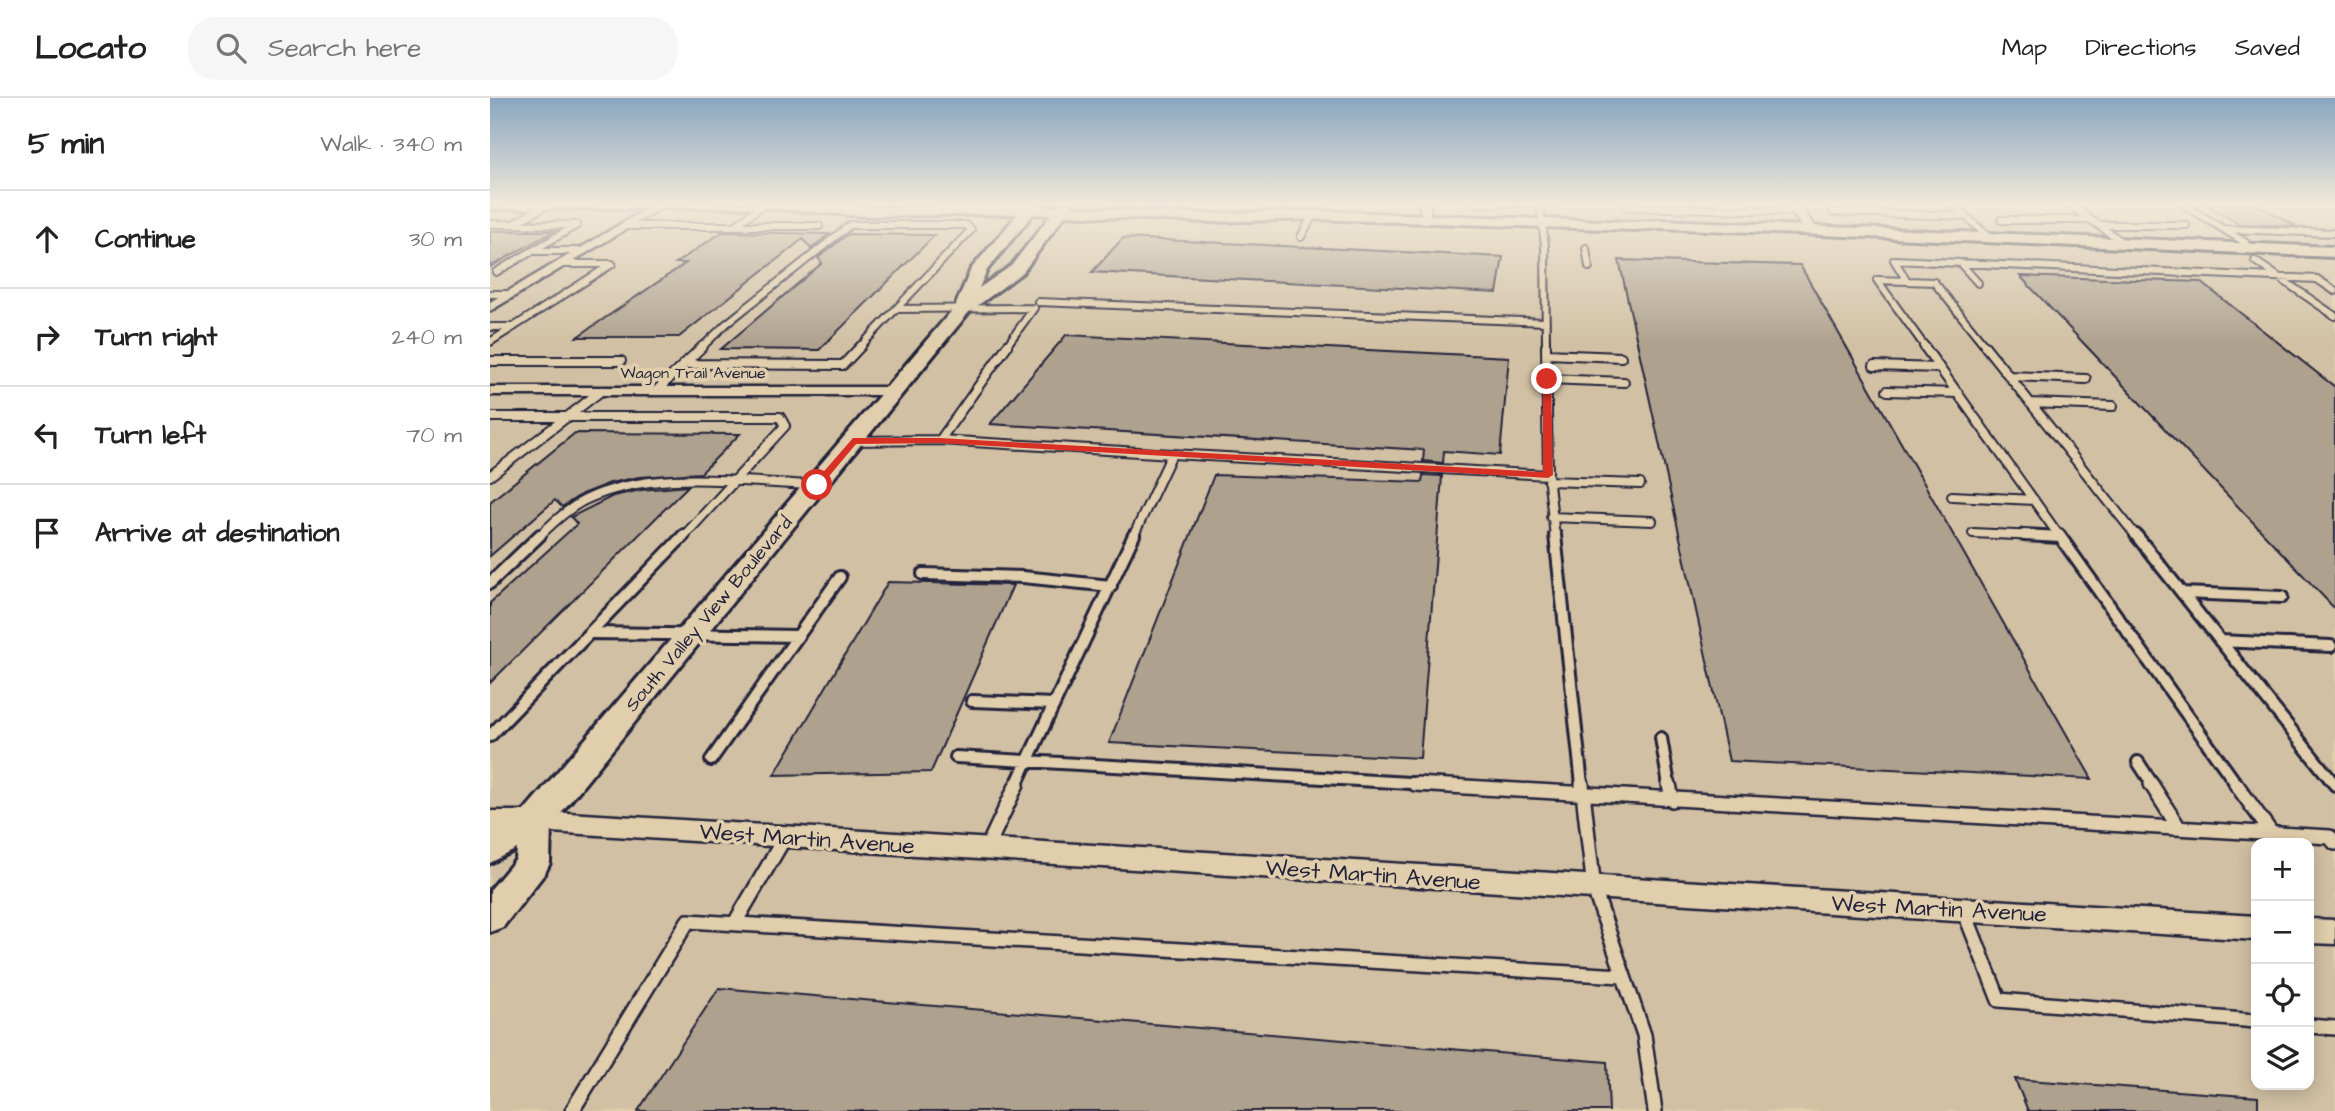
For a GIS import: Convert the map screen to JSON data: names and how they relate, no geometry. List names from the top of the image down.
{
  "streets": {
    "main road": ["South Valley View Boulevard"],
    "street": ["Wagon Trail Avenue", "West Martin Avenue"]
  },
  "crossings": [
    ["Wagon Trail Avenue", "South Valley View Boulevard"],
    ["South Valley View Boulevard", "West Martin Avenue"]
  ],
  "page": {
    "header": "Locato",
    "search": "Search here",
    "nav": ["Map", "Directions", "Saved"],
    "heading": ["5 min", "Walk · 340 m"],
    "list": [
      ["Continue", "30 m"],
      ["Turn right", "240 m"],
      ["Turn left", "70 m"],
      "Arrive at destination"
    ],
    "map_buttons": ["+", "−"]
  }
}
